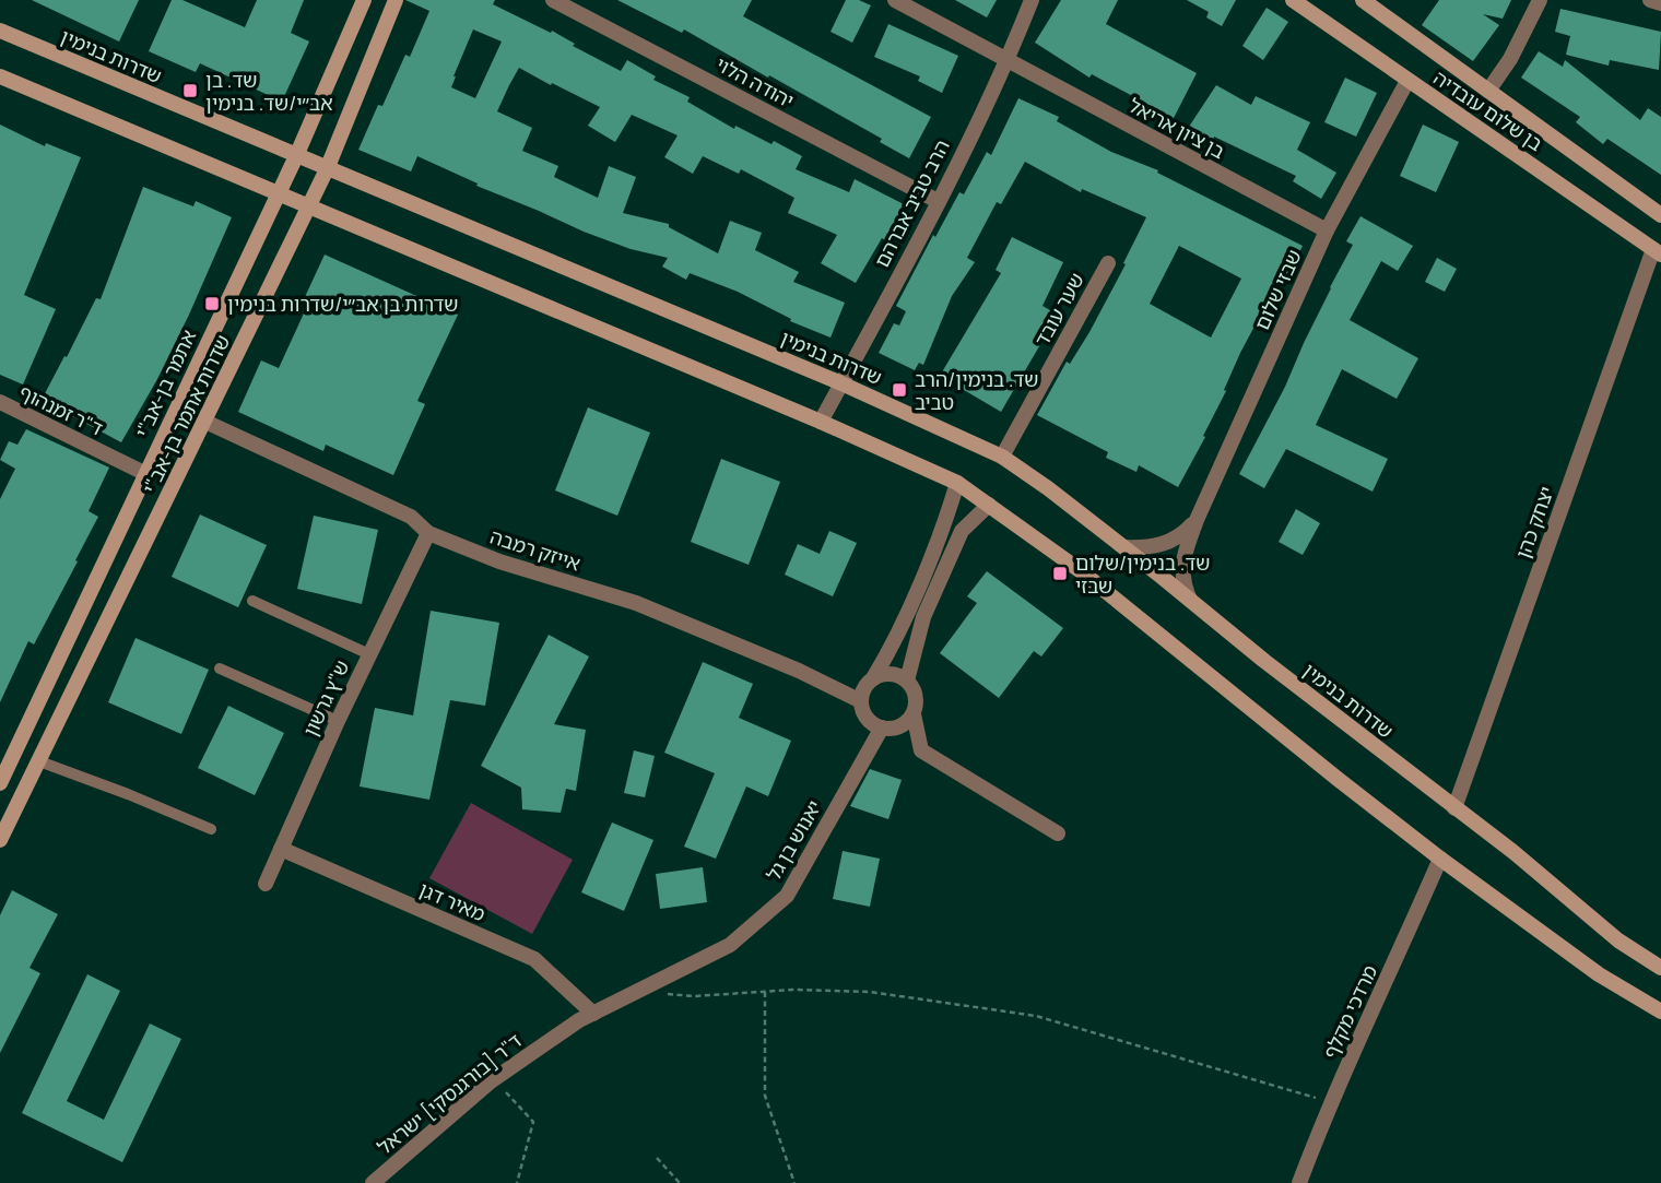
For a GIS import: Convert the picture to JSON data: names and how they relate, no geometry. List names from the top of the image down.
{
  "streets": {
    "main road": [
      "שדרות בנימין",
      "בן שלום עובדיה",
      "אתמר בן-אב\"י",
      "שדרות אתמר בן-אב\"י"
    ],
    "street": [
      "יהודה הלוי",
      "בן ציון אריאל",
      "הרב טביב אברהם",
      "שבזי שלום",
      "שער עובד",
      "ד\"ר זמנהוף",
      "יצחק כהן",
      "אייזק רמבה",
      "ש\"ץ גרשון",
      "יאנוש בן גל",
      "מאיר דגן",
      "מרדכי מקלף",
      "ד\"ר [בורגנסקי] ישראל"
    ]
  },
  "crossings": [
    ["שדרות בנימין", "הרב טביב אברהם"],
    ["שדרות בנימין", "שבזי שלום"],
    ["שדרות בנימין", "שער עובד"],
    ["שדרות בנימין", "אתמר בן-אב\"י"],
    ["שדרות בנימין", "שדרות אתמר בן-אב\"י"],
    ["שדרות בנימין", "יצחק כהן"],
    ["יהודה הלוי", "הרב טביב אברהם"],
    ["בן שלום עובדיה", "שבזי שלום"],
    ["בן שלום עובדיה", "יצחק כהן"],
    ["בן ציון אריאל", "הרב טביב אברהם"],
    ["בן ציון אריאל", "שבזי שלום"],
    ["אתמר בן-אב\"י", "ד\"ר זמנהוף"],
    ["שדרות אתמר בן-אב\"י", "אייזק רמבה"],
    ["אייזק רמבה", "ש\"ץ גרשון"],
    ["אייזק רמבה", "יאנוש בן גל"],
    ["ש\"ץ גרשון", "מאיר דגן"],
    ["יאנוש בן גל", "מאיר דגן"],
    ["יאנוש בן גל", "ד\"ר [בורגנסקי] ישראל"],
    ["מאיר דגן", "ד\"ר [בורגנסקי] ישראל"]
  ],
  "places": {
    "transit": [
      "שד. בן אב״י/שד. בנימין",
      "שדרות בן אב״י/שדרות בנימין",
      "שד. בנימין/הרב טביב",
      "שד. בנימין/שלום שבזי"
    ]
  }
}
